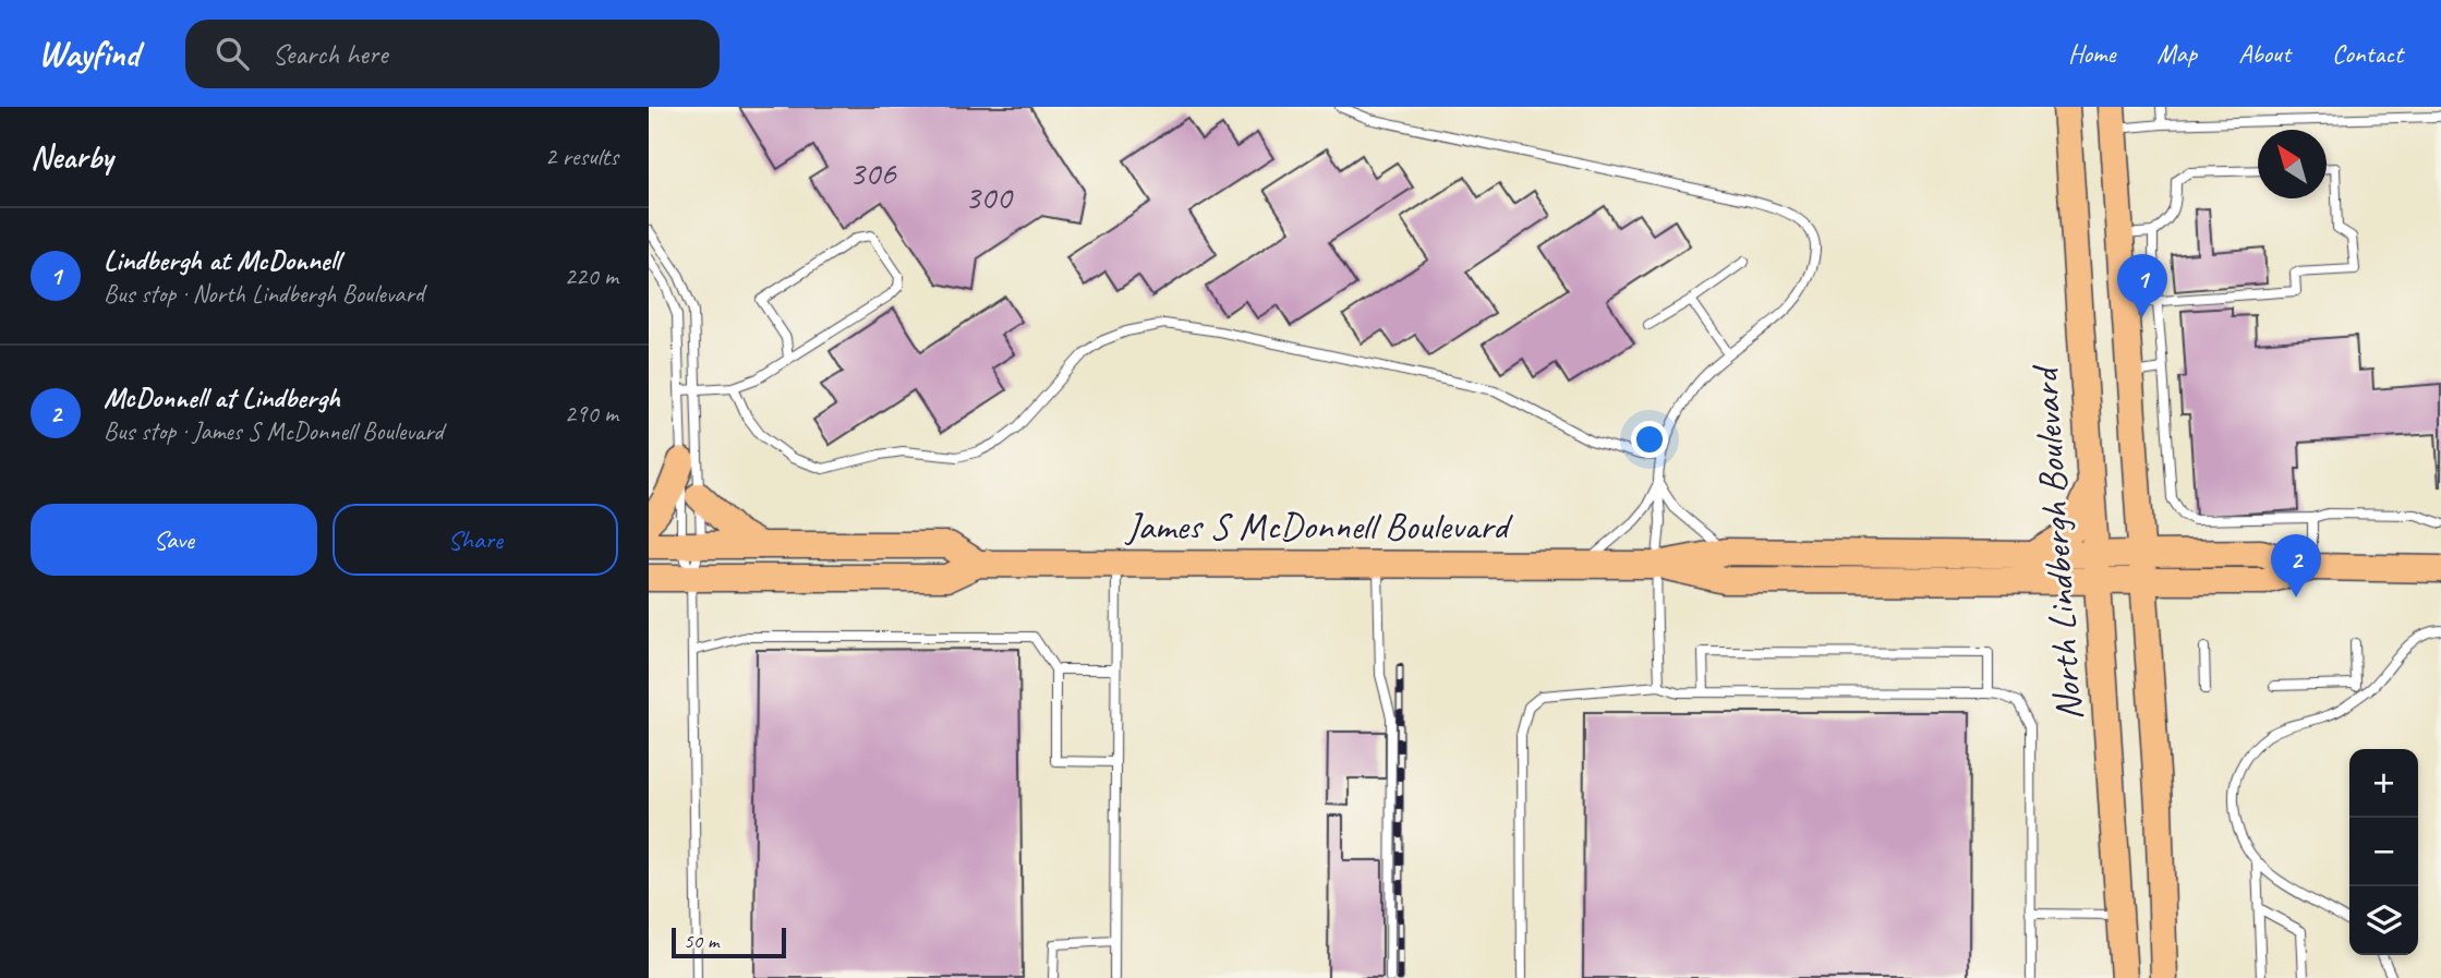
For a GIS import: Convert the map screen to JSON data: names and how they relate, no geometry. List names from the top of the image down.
{
  "streets": {
    "main road": ["James S McDonnell Boulevard", "North Lindbergh Boulevard"]
  },
  "crossings": [
    ["James S McDonnell Boulevard", "North Lindbergh Boulevard"]
  ],
  "house_numbers": ["306", "300"],
  "scale_bar": "50 m",
  "north": "top left",
  "page": {
    "header": "Wayfind",
    "search": "Search here",
    "nav": [
      "Home",
      "Map",
      "About",
      "Contact"
    ],
    "heading": ["Nearby", "2 results"],
    "list": [
      {
        "mark": "1",
        "name": "Lindbergh at McDonnell",
        "note": "Bus stop · North Lindbergh Boulevard",
        "value": "220 m"
      },
      {
        "mark": "2",
        "name": "McDonnell at Lindbergh",
        "note": "Bus stop · James S McDonnell Boulevard",
        "value": "290 m"
      }
    ],
    "pins": ["1", "2"],
    "buttons": ["Save", "Share"],
    "map_buttons": ["+", "−"],
    "scale": "50 m"
  }
}
